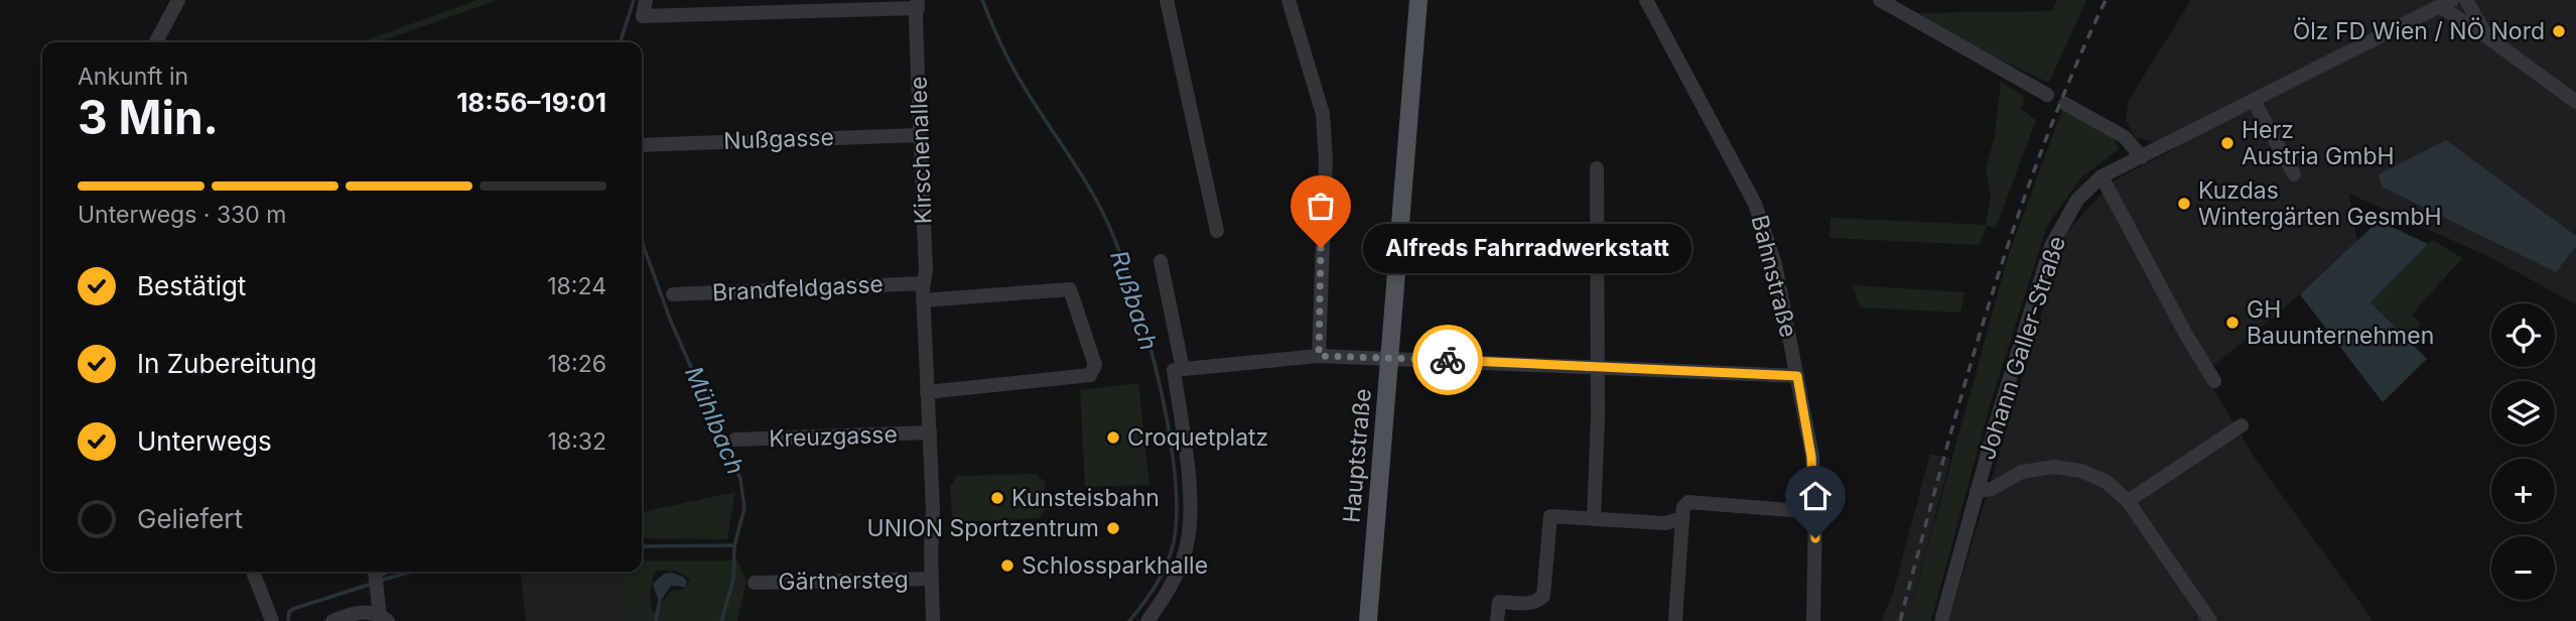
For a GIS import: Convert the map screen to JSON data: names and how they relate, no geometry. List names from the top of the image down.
{
  "streets": {
    "main road": ["Hauptstraße"],
    "street": [
      "Nußgasse",
      "Kirschenallee",
      "Bahnstraße",
      "Brandfeldgasse",
      "Johann Galler-Straße",
      "Kreuzgasse",
      "Gärtnersteg"
    ]
  },
  "crossings": [
    ["Nußgasse", "Kirschenallee"],
    ["Kirschenallee", "Brandfeldgasse"],
    ["Kirschenallee", "Kreuzgasse"],
    ["Kirschenallee", "Gärtnersteg"]
  ],
  "water": ["Rußbach", "Mühlbach"],
  "places": [
    "Ölz FD Wien / NÖ Nord",
    "Herz Austria GmbH",
    "Kuzdas Wintergärten GesmbH",
    "Alfreds Fahrradwerkstatt",
    "GH Bauunternehmen",
    "Croquetplatz",
    "Kunsteisbahn",
    "UNION Sportzentrum",
    "Schlossparkhalle"
  ],
  "page": {
    "heading": ["3 Min.", "Ankunft in", "18:56–19:01"],
    "bar": "Unterwegs · 330 m",
    "bubble": "Alfreds Fahrradwerkstatt",
    "list": [
      ["Bestätigt", "18:24"],
      ["In Zubereitung", "18:26"],
      ["Unterwegs", "18:32"],
      "Geliefert"
    ],
    "map_buttons": ["+", "−"]
  }
}
